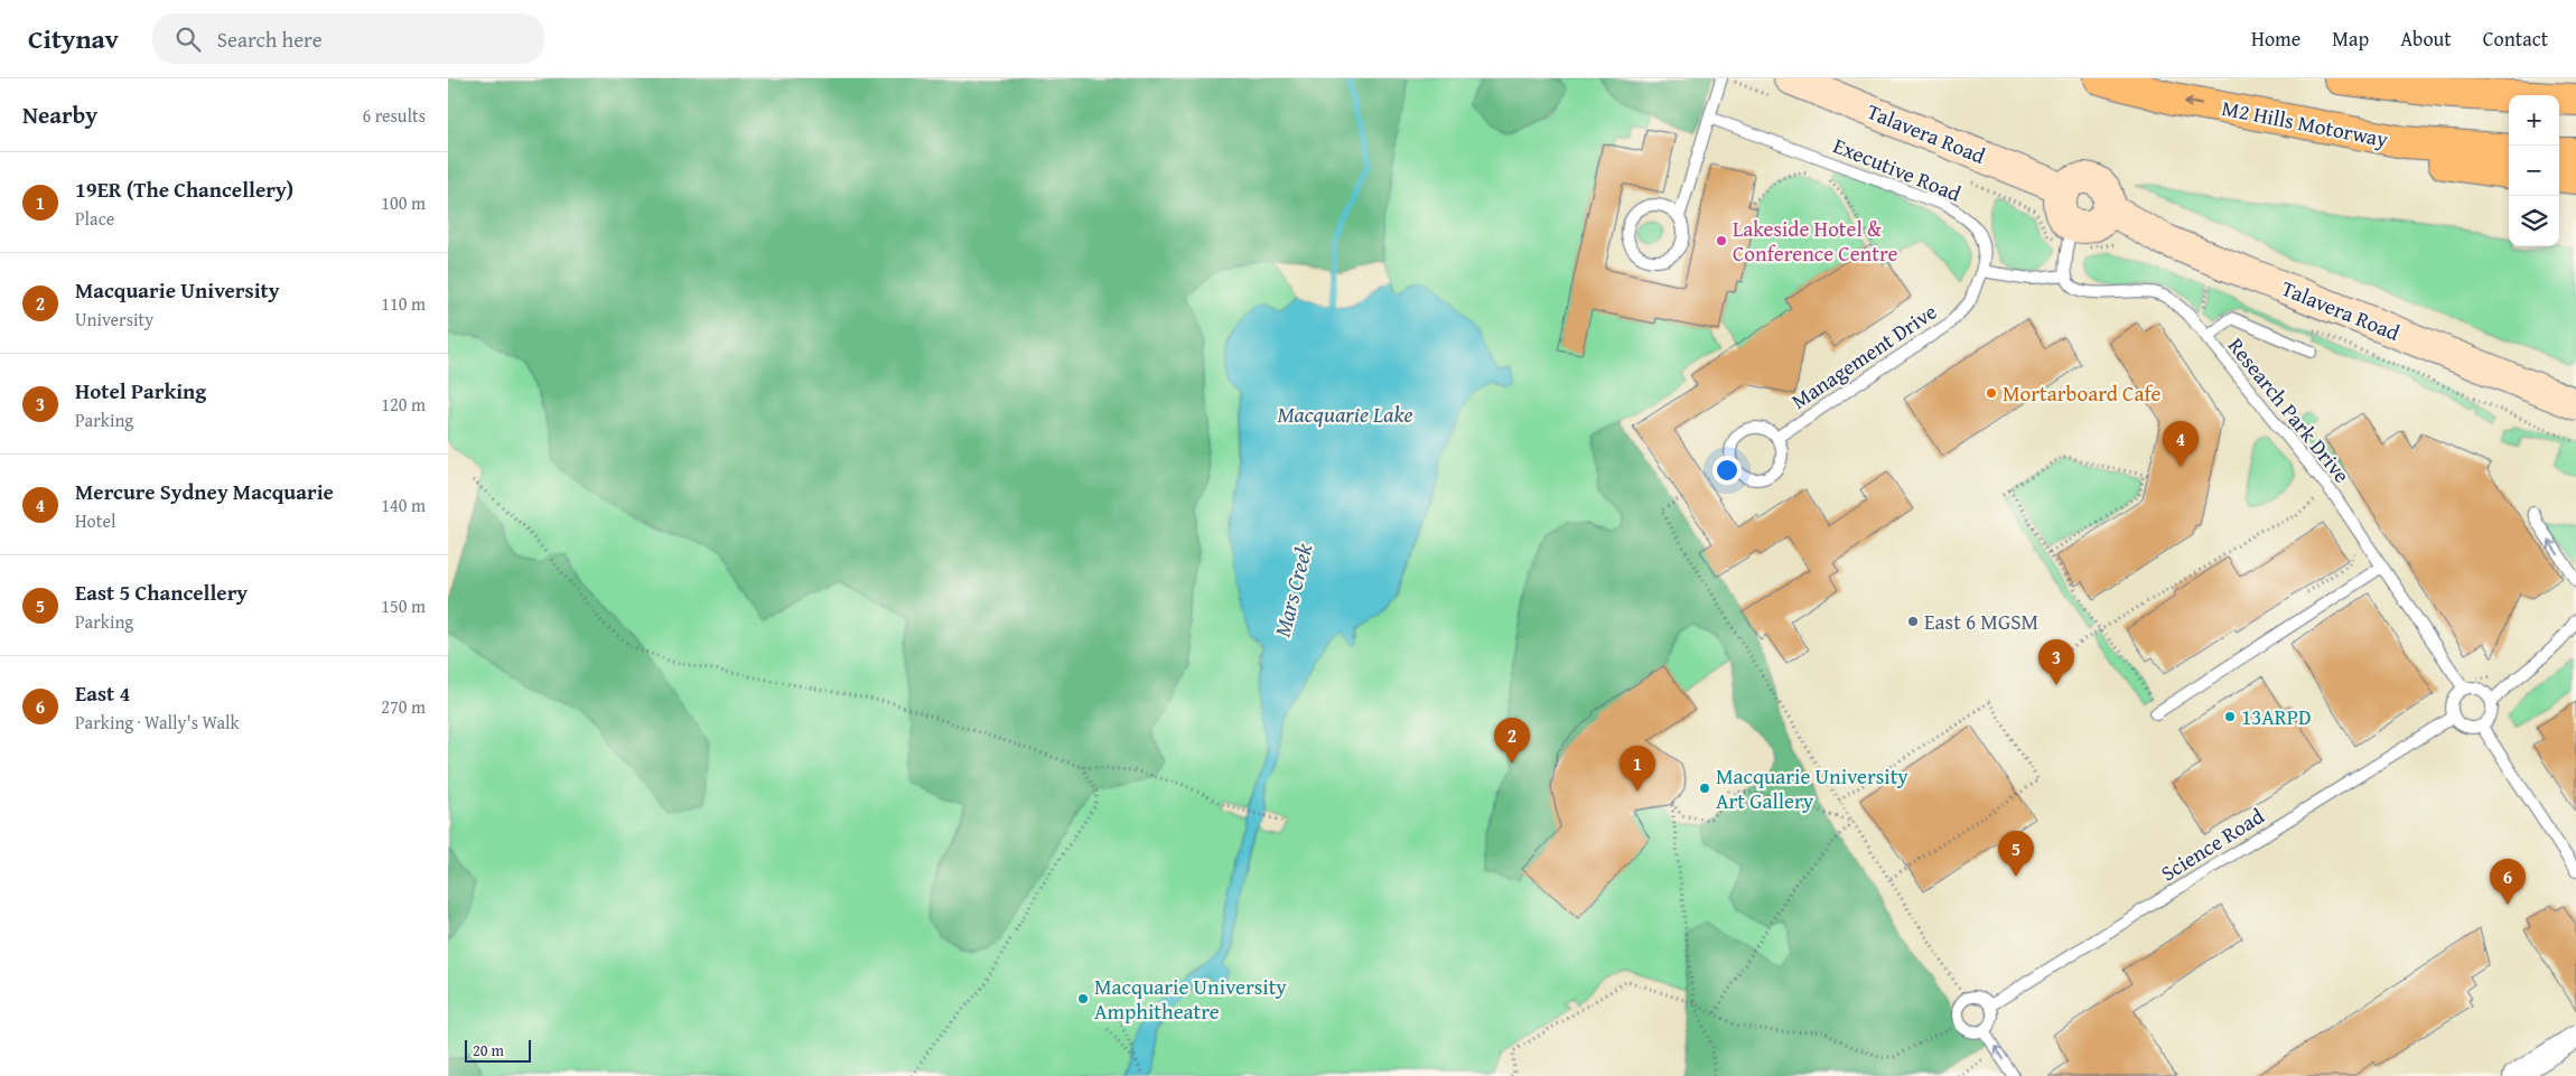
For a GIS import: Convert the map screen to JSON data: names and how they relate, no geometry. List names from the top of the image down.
{
  "streets": {
    "highway": ["M2 Hills Motorway"],
    "street": ["Talavera Road"],
    "lane": [
      "Executive Road",
      "Management Drive",
      "Research Park Drive",
      "Science Road"
    ]
  },
  "crossings": [
    ["Executive Road", "Management Drive"],
    ["Research Park Drive", "Science Road"]
  ],
  "one_way": ["M2 Hills Motorway"],
  "water": ["Macquarie Lake", "Mars Creek"],
  "places": [
    "Lakeside Hotel & Conference Centre",
    "Mortarboard Cafe",
    "East 6 MGSM",
    "13ARPD",
    "Macquarie University Art Gallery",
    "Macquarie University Amphitheatre"
  ],
  "scale_bar": "20 m",
  "page": {
    "header": "Citynav",
    "search": "Search here",
    "nav": [
      "Home",
      "Map",
      "About",
      "Contact"
    ],
    "heading": ["Nearby", "6 results"],
    "map_buttons": ["+", "−"],
    "list": [
      {
        "mark": "1",
        "name": "19ER (The Chancellery)",
        "note": "Place",
        "value": "100 m"
      },
      {
        "mark": "2",
        "name": "Macquarie University",
        "note": "University",
        "value": "110 m"
      },
      {
        "mark": "3",
        "name": "Hotel Parking",
        "note": "Parking",
        "value": "120 m"
      },
      {
        "mark": "4",
        "name": "Mercure Sydney Macquarie",
        "note": "Hotel",
        "value": "140 m"
      },
      {
        "mark": "5",
        "name": "East 5 Chancellery",
        "note": "Parking",
        "value": "150 m"
      },
      {
        "mark": "6",
        "name": "East 4",
        "note": "Parking · Wally's Walk",
        "value": "270 m"
      }
    ],
    "pins": [
      "4",
      "3",
      "2",
      "1",
      "5",
      "6"
    ],
    "scale": "20 m"
  }
}
